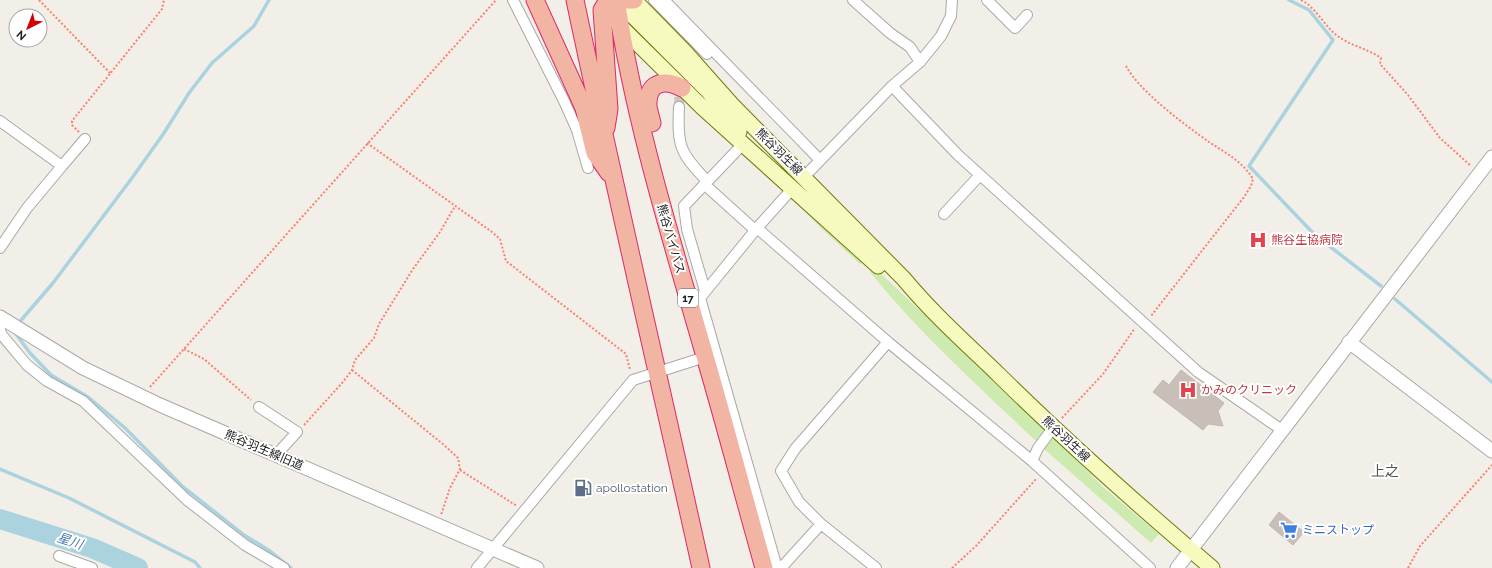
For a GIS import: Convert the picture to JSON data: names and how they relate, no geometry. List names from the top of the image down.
{
  "streets": {
    "highway": ["熊谷バイパス", "17"],
    "main road": ["熊谷羽生線"],
    "street": ["熊谷羽生線旧道"]
  },
  "crossings": [
    ["熊谷羽生線", "熊谷バイパス"]
  ],
  "districts": ["上之"],
  "water": ["星川"],
  "places": {
    "hospital": ["熊谷生協病院", "かみのクリニック"],
    "fuel station": ["apollostation"],
    "supermarket": ["ミニストップ"]
  },
  "north": "bottom left"
}
